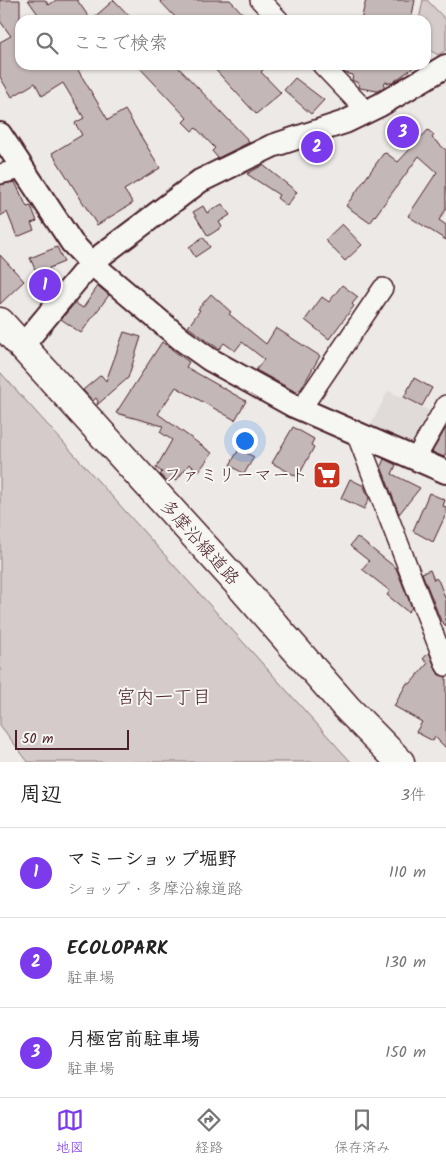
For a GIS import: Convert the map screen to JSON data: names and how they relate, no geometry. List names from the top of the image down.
{
  "streets": {
    "main road": ["多摩沿線道路"]
  },
  "districts": ["宮内一丁目"],
  "places": {
    "supermarket": ["ファミリーマート"]
  },
  "scale_bar": "50 m",
  "page": {
    "search": "ここで検索",
    "pins": ["3", "2", "1"],
    "scale": "50 m",
    "heading": ["周辺", "3件"],
    "list": [
      {
        "mark": "1",
        "name": "マミーショップ堀野",
        "note": "ショップ · 多摩沿線道路",
        "value": "110 m"
      },
      {
        "mark": "2",
        "name": "ECOLOPARK",
        "note": "駐車場",
        "value": "130 m"
      },
      {
        "mark": "3",
        "name": "月極宮前駐車場",
        "note": "駐車場",
        "value": "150 m"
      }
    ],
    "nav": ["地図", "経路", "保存済み"]
  }
}
